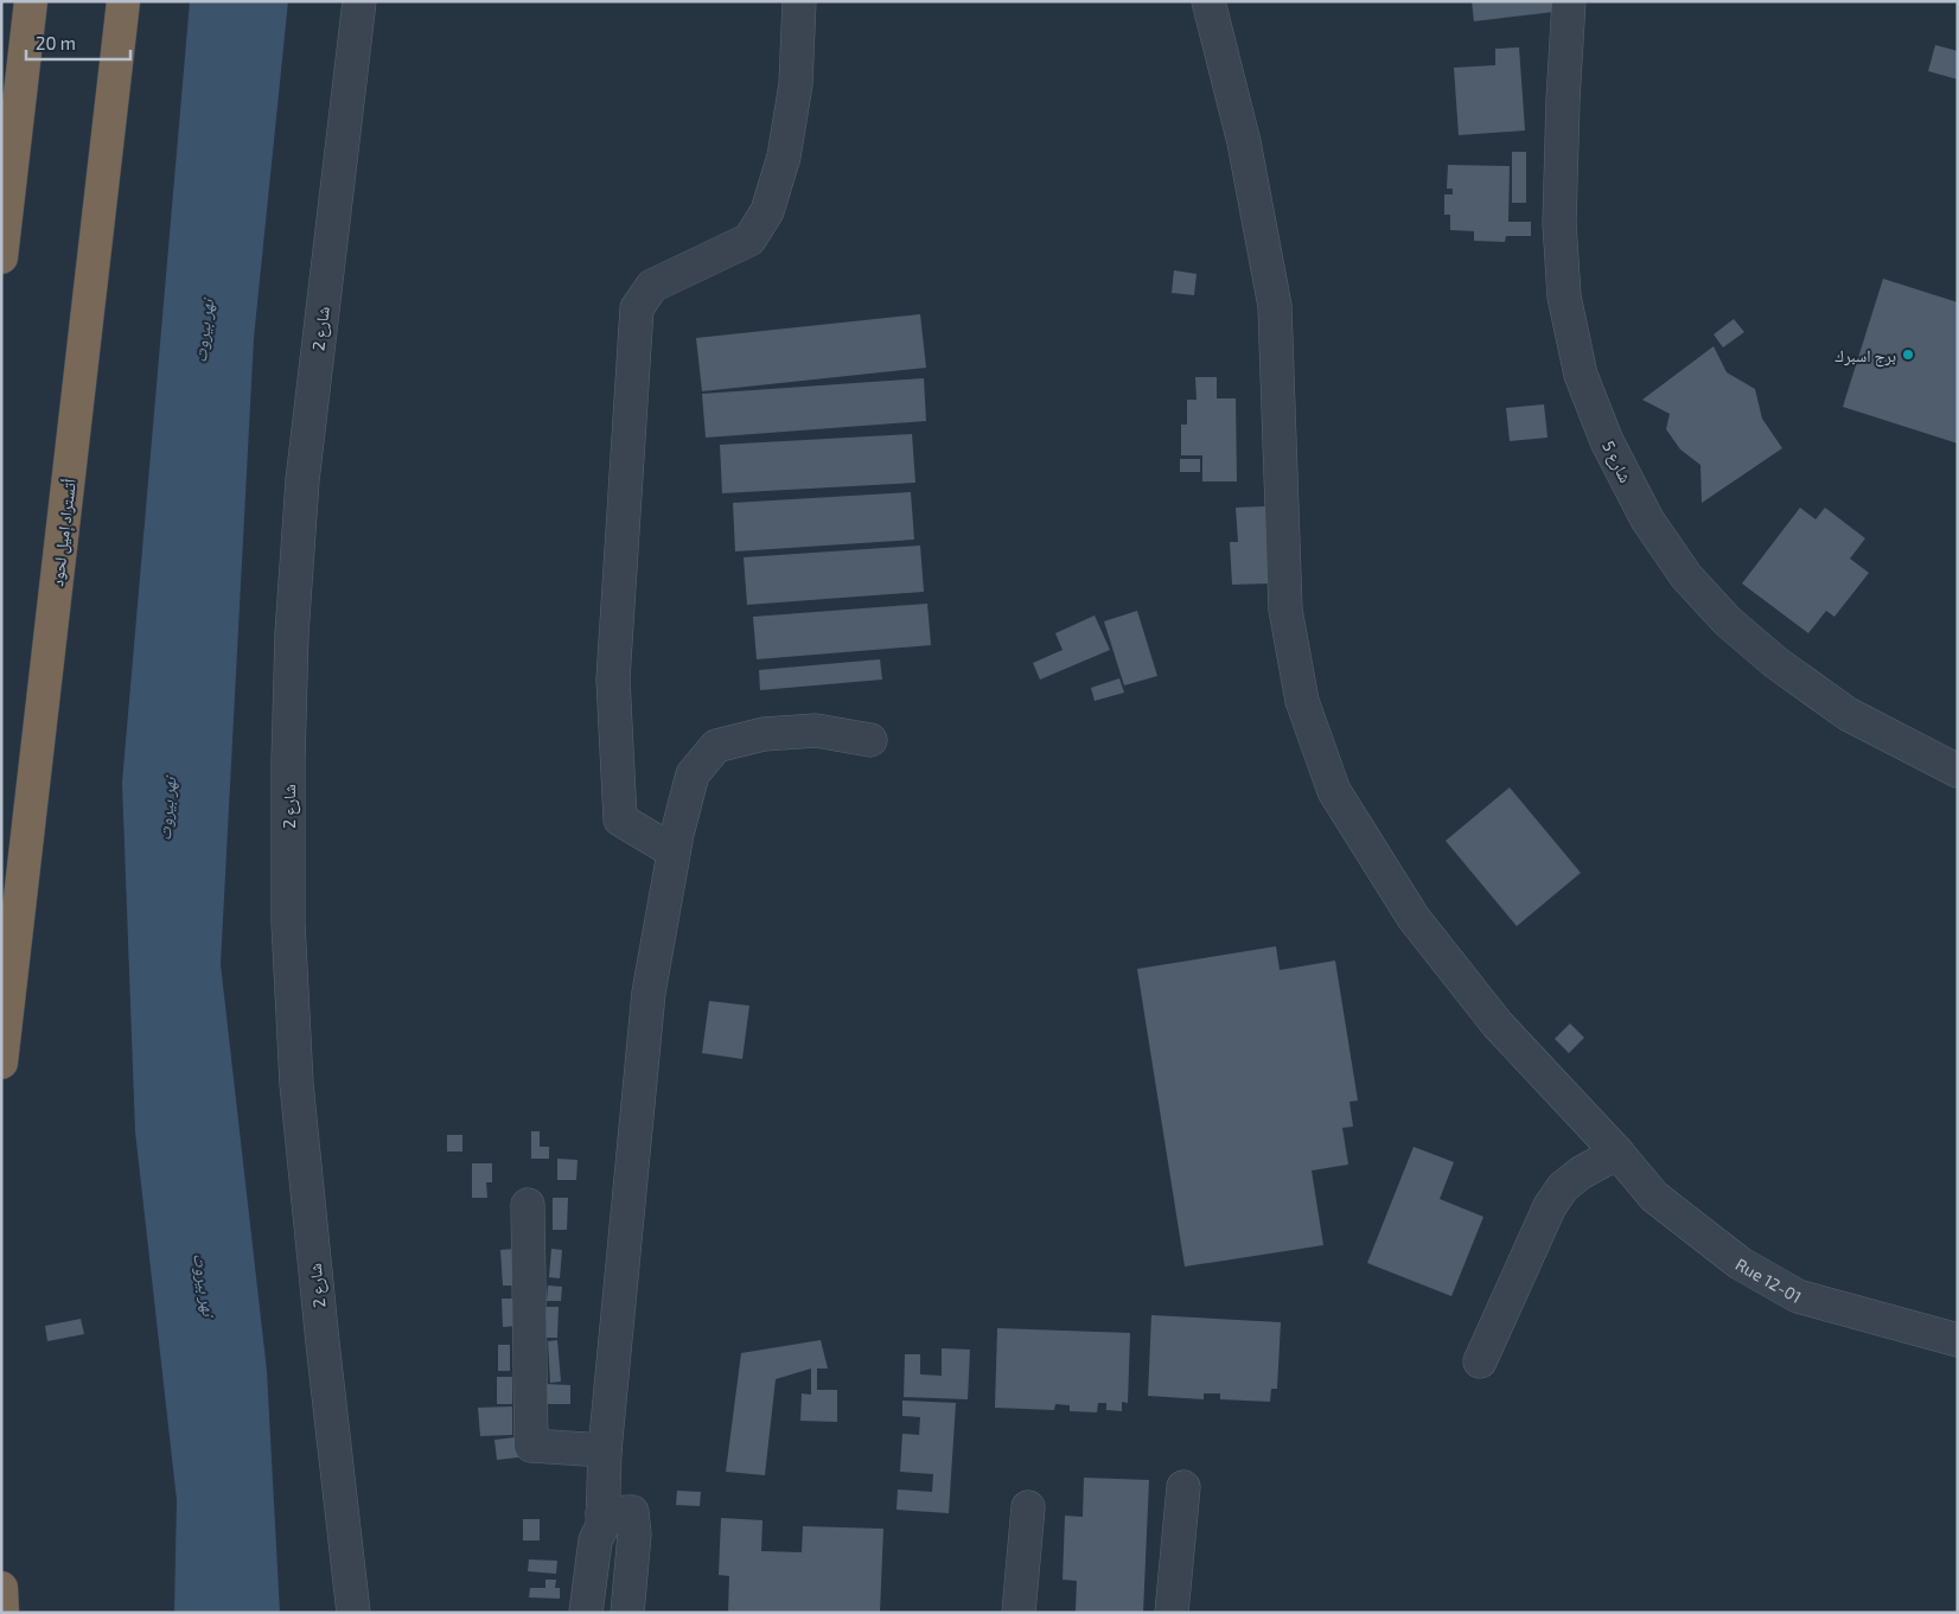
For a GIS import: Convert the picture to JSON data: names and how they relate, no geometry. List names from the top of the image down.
{
  "streets": {
    "highway": ["أتستراد إميل لحود"],
    "street": ["شارع 2", "شارع 5", "Rue 12-01"]
  },
  "water": ["نهر بيروت"],
  "places": ["برج اسبرك"],
  "scale_bar": "20 m"
}
